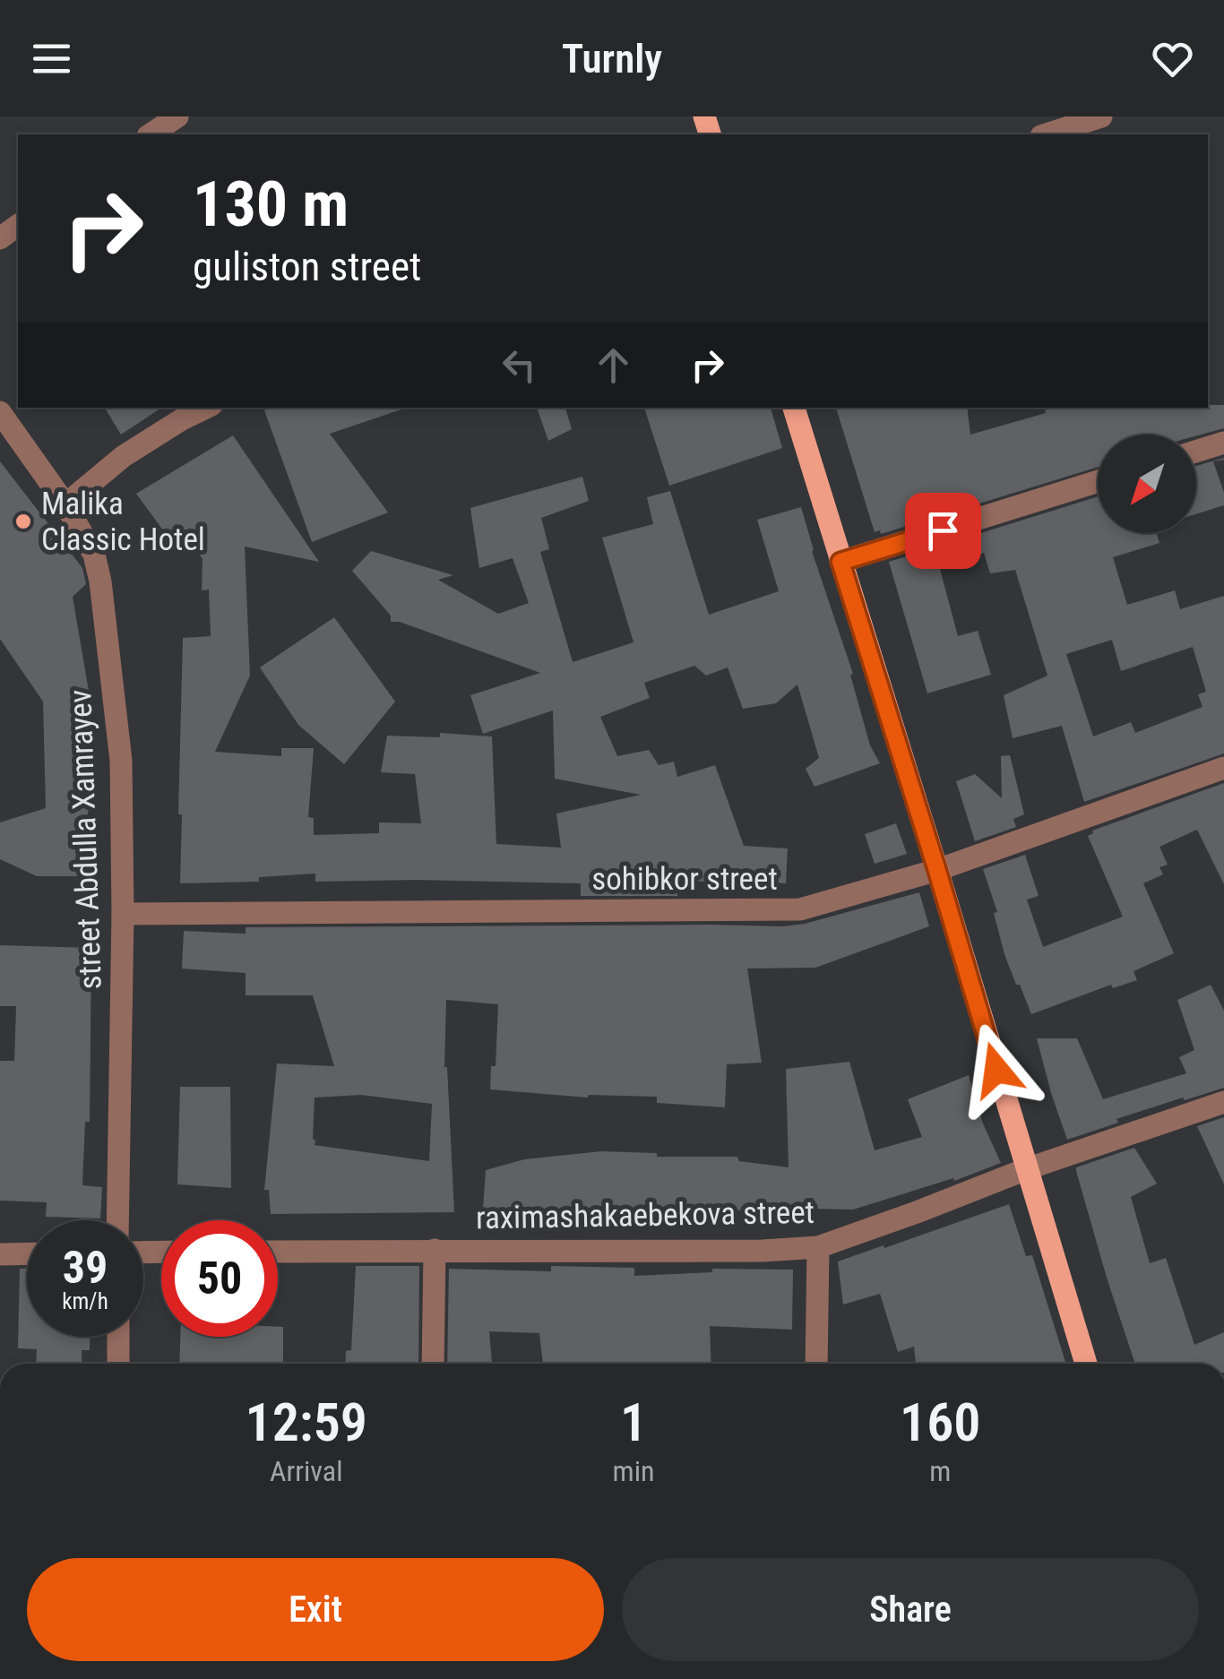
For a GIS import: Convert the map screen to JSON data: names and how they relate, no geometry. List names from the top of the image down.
{
  "streets": {
    "street": ["street Abdulla Xamrayev", "sohibkor street", "raximashakaebekova street"]
  },
  "crossings": [
    ["street Abdulla Xamrayev", "sohibkor street"]
  ],
  "places": ["Malika Classic Hotel"],
  "north": "bottom left",
  "page": {
    "header": "Turnly",
    "turn": ["130 m", "guliston street"],
    "speed": "39 km/h",
    "limit": "50",
    "eta": [
      "12:59",
      "Arrival",
      "1",
      "min",
      "160",
      "m"
    ],
    "buttons": ["Exit", "Share"]
  }
}
